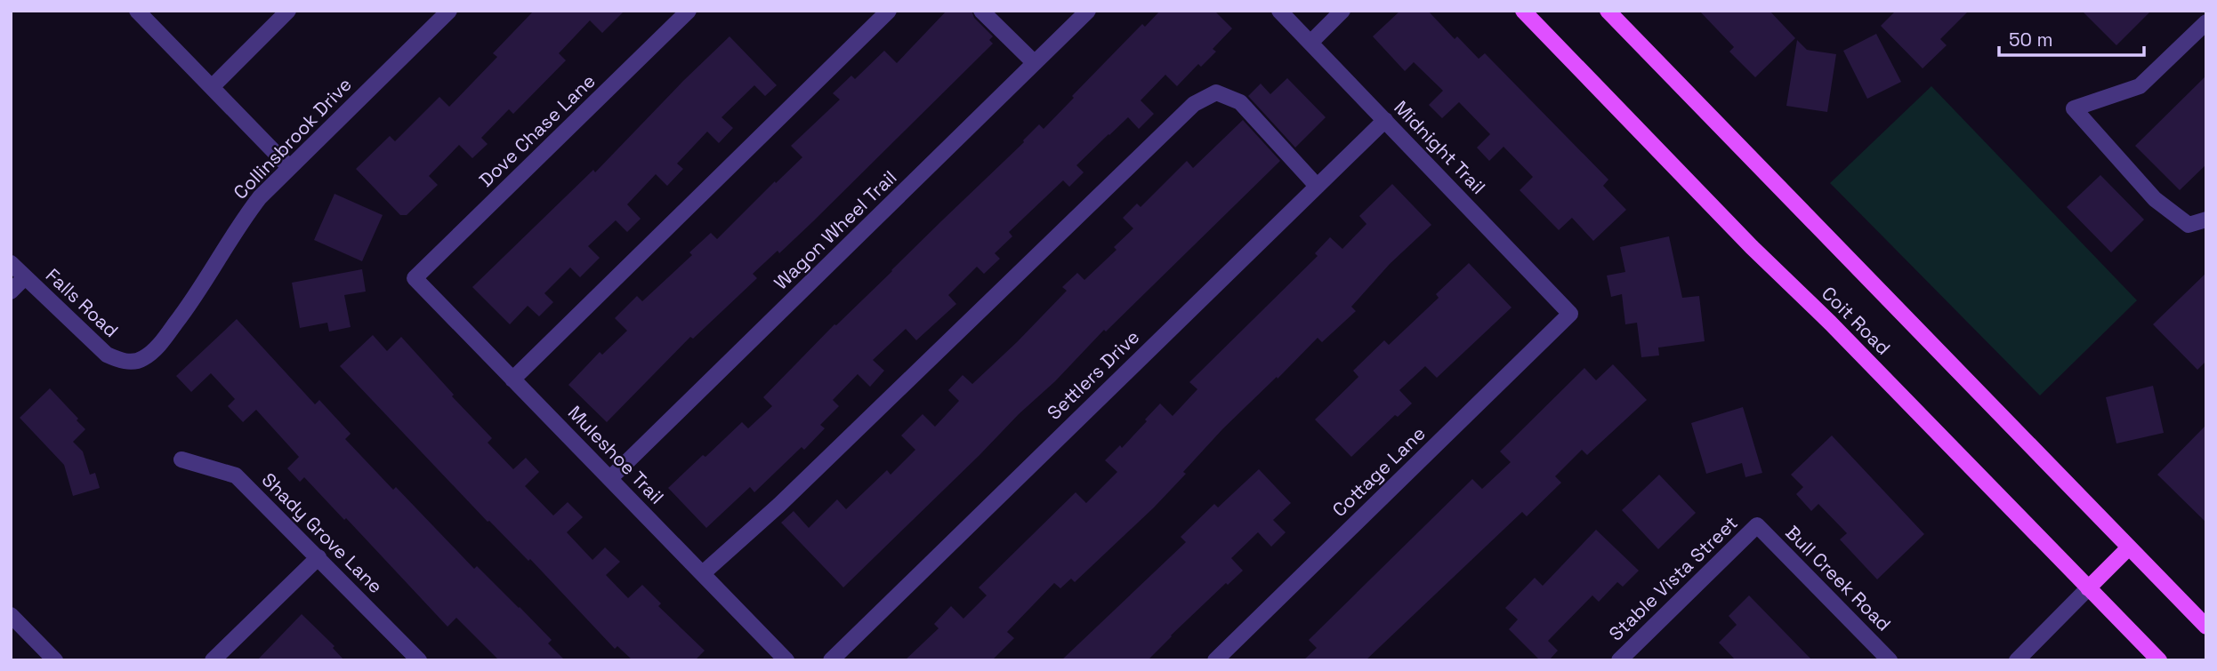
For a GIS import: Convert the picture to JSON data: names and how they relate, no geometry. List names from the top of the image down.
{
  "streets": {
    "main road": ["Coit Road"],
    "street": [
      "Dove Chase Lane",
      "Collinsbrook Drive",
      "Midnight Trail",
      "Wagon Wheel Trail",
      "Falls Road",
      "Settlers Drive",
      "Muleshoe Trail",
      "Cottage Lane",
      "Shady Grove Lane",
      "Stable Vista Street",
      "Bull Creek Road"
    ]
  },
  "crossings": [
    ["Dove Chase Lane", "Muleshoe Trail"],
    ["Collinsbrook Drive", "Falls Road"],
    ["Midnight Trail", "Settlers Drive"],
    ["Midnight Trail", "Cottage Lane"],
    ["Wagon Wheel Trail", "Muleshoe Trail"],
    ["Stable Vista Street", "Bull Creek Road"]
  ],
  "scale_bar": "50 m"
}
